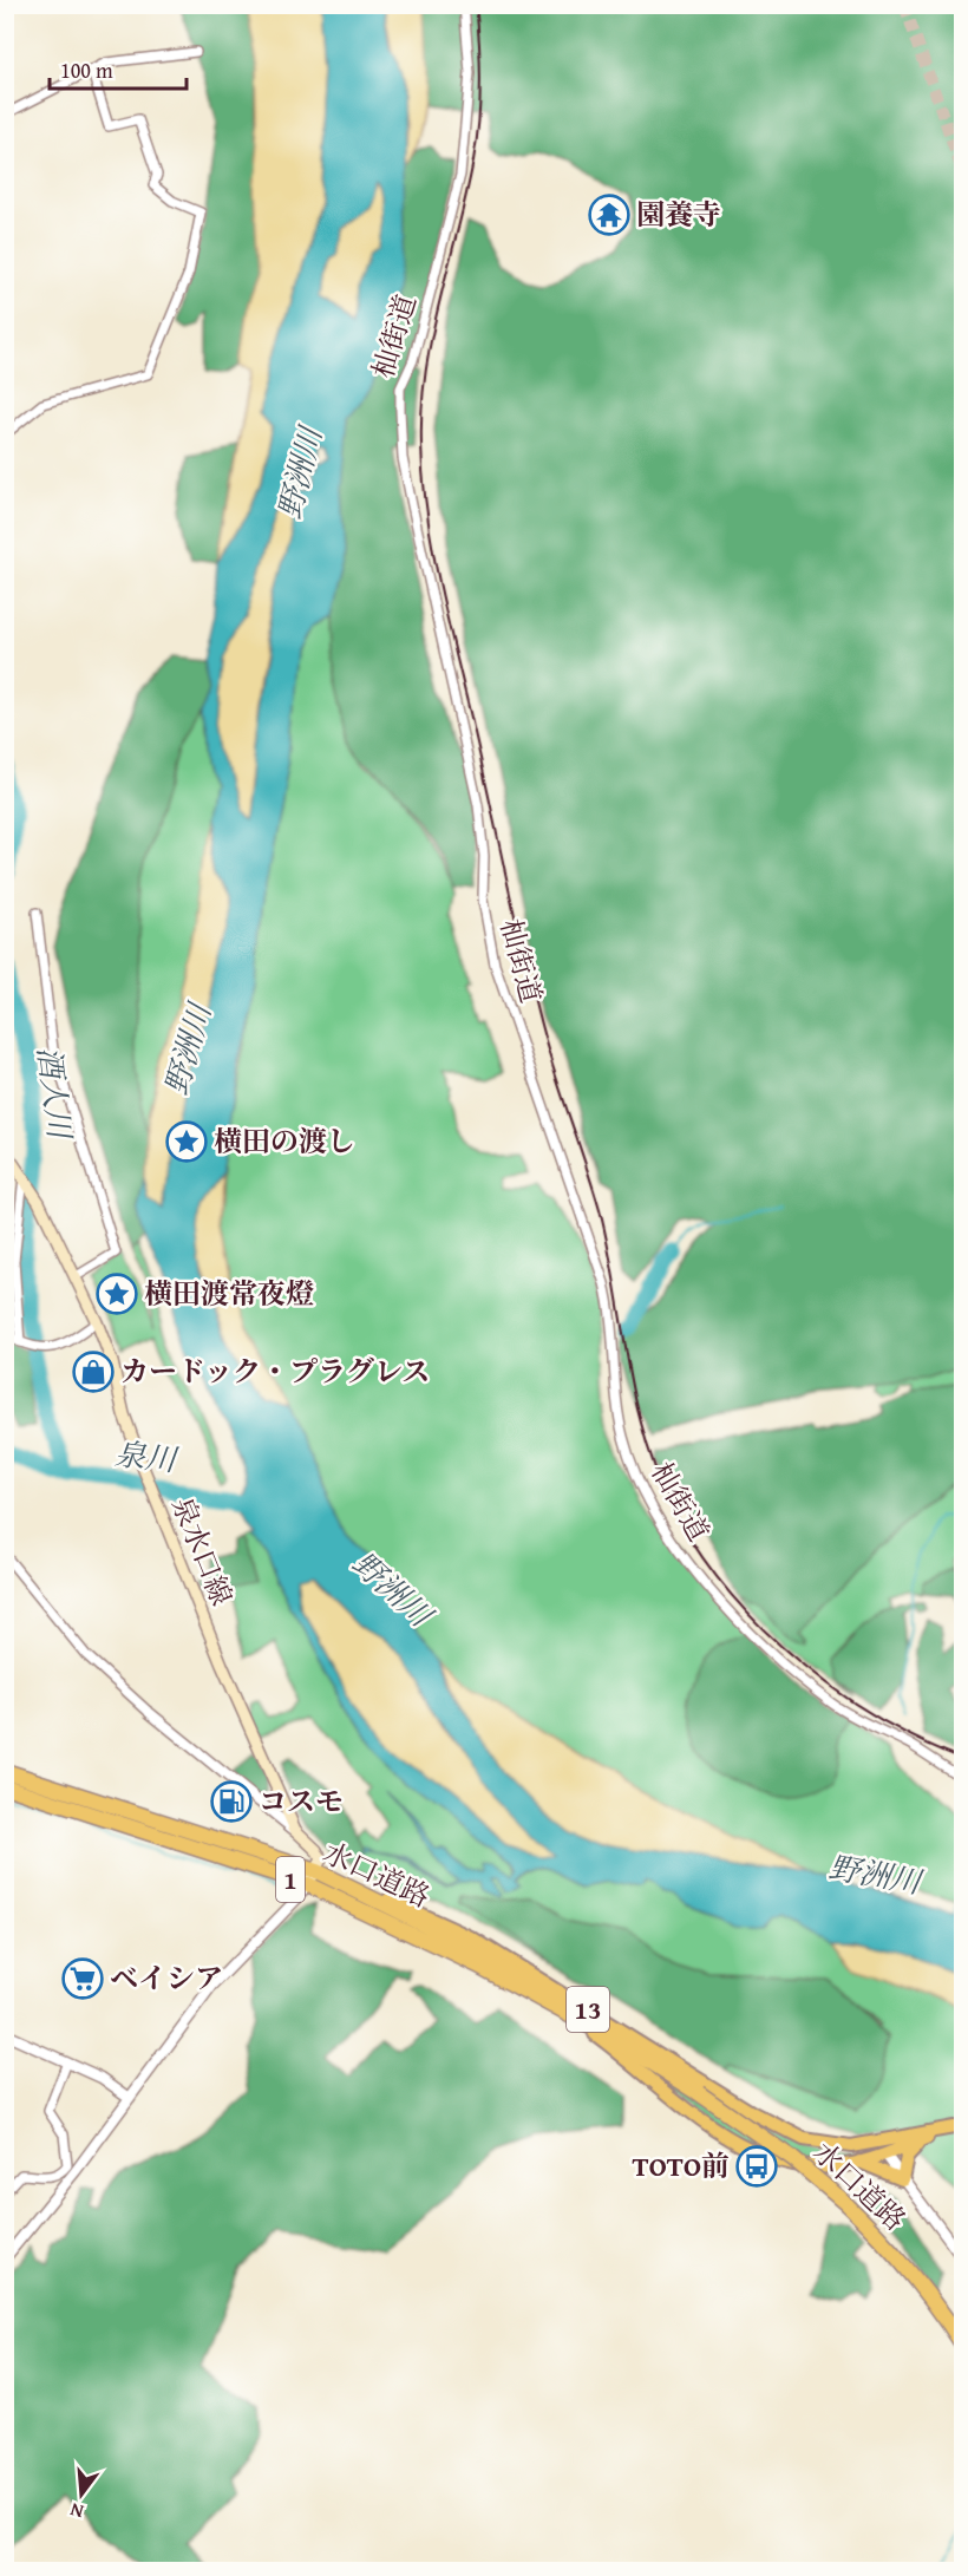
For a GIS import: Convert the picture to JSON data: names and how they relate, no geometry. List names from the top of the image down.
{
  "streets": {
    "highway": ["水口道路", "1"],
    "main road": ["泉水口線", "13"],
    "street": ["杣街道"]
  },
  "crossings": [
    ["泉水口線", "水口道路"],
    ["水口道路", "13"]
  ],
  "water": ["野洲川", "酒人川", "泉川"],
  "places": {
    "temple": ["園養寺"],
    "place": ["横田の渡し", "横田渡常夜燈"],
    "shop": ["カードック・プラグレス"],
    "fuel station": ["コスモ"],
    "supermarket": ["ベイシア"],
    "bus stop": ["TOTO前"]
  },
  "scale_bar": "100 m",
  "north": "bottom"
}
